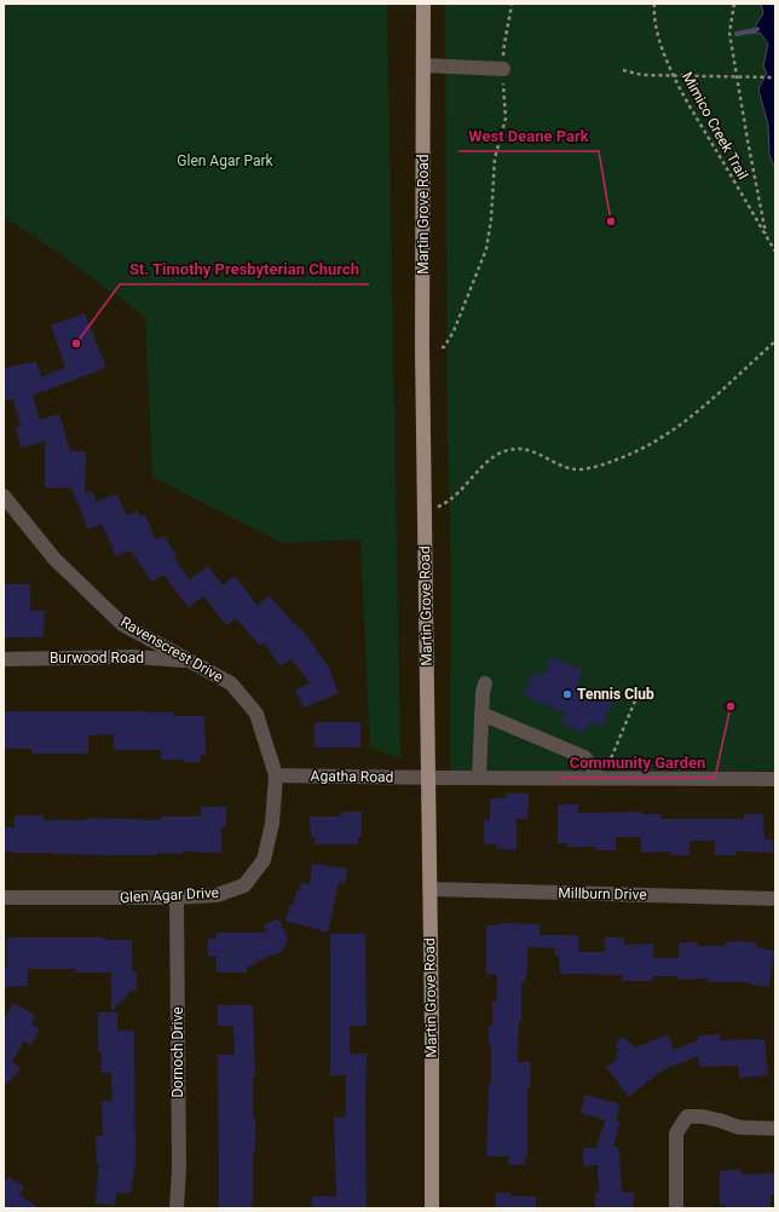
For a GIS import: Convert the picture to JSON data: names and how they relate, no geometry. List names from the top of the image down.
{
  "streets": {
    "main road": ["Martin Grove Road"],
    "street": [
      "Ravenscrest Drive",
      "Burwood Road",
      "Agatha Road",
      "Millburn Drive",
      "Glen Agar Drive",
      "Dornoch Drive"
    ],
    "path": ["Mimico Creek Trail"]
  },
  "crossings": [
    ["Martin Grove Road", "Agatha Road"],
    ["Martin Grove Road", "Millburn Drive"],
    ["Ravenscrest Drive", "Burwood Road"],
    ["Ravenscrest Drive", "Agatha Road"],
    ["Ravenscrest Drive", "Glen Agar Drive"],
    ["Agatha Road", "Glen Agar Drive"],
    ["Glen Agar Drive", "Dornoch Drive"]
  ],
  "parks": ["Glen Agar Park"],
  "places": [
    "West Deane Park",
    "St. Timothy Presbyterian Church",
    "Tennis Club",
    "Community Garden"
  ]
}
